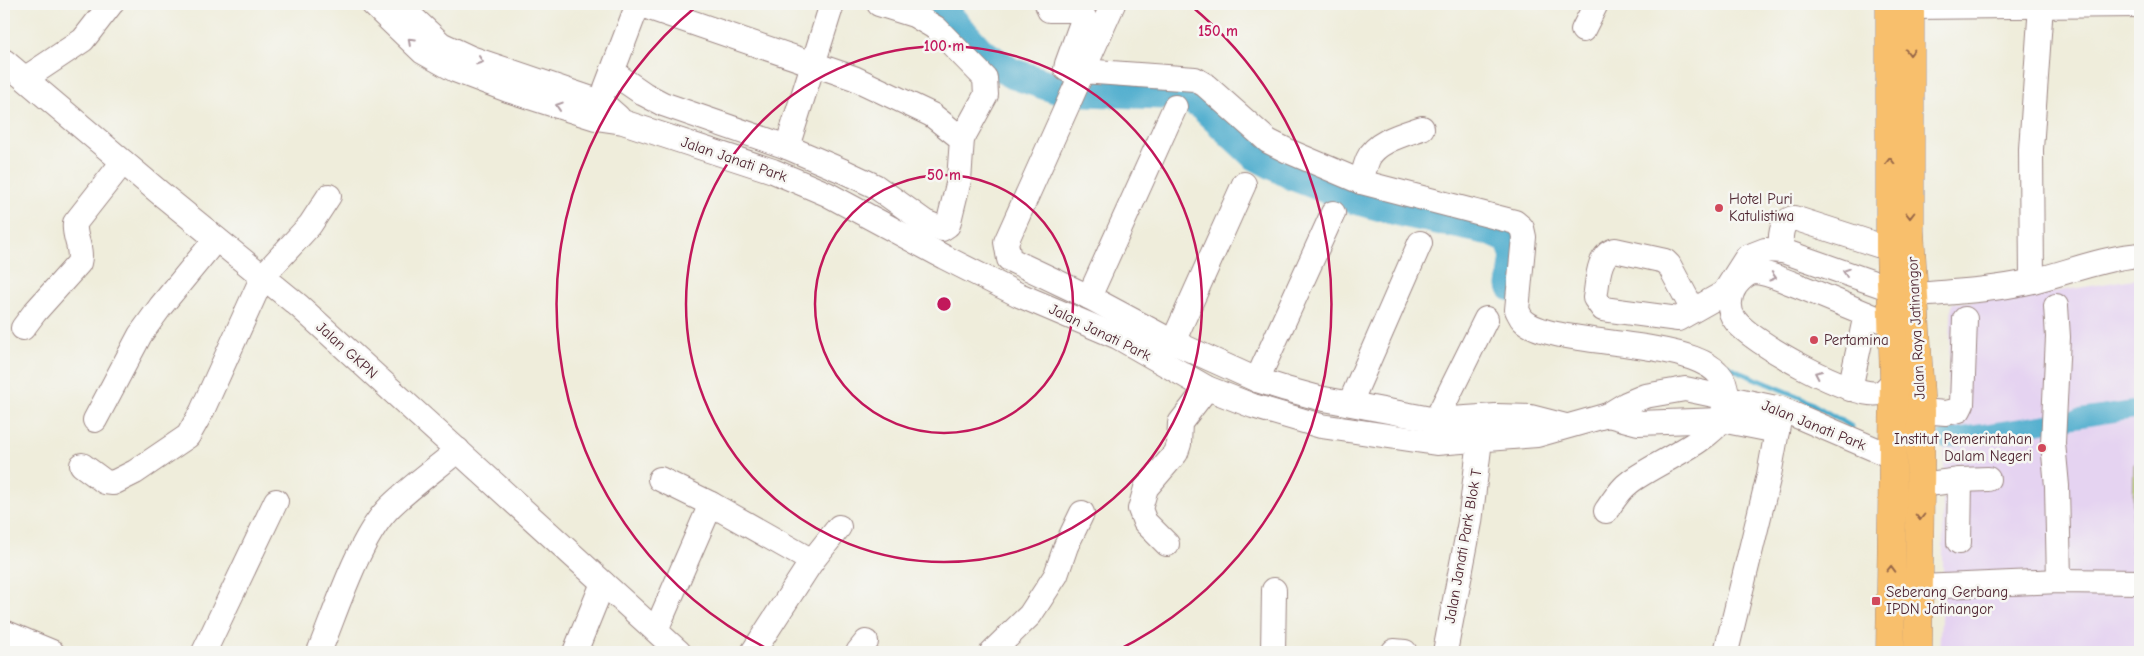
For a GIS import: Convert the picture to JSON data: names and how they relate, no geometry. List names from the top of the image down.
{
  "streets": {
    "highway": ["Jalan Raya Jatinangor"],
    "street": ["Jalan Janati Park", "Jalan GKPN", "Jalan Janati Park Blok T"]
  },
  "crossings": [
    ["Jalan Janati Park", "Jalan Raya Jatinangor"],
    ["Jalan Janati Park", "Jalan Janati Park Blok T"]
  ],
  "places": {
    "other": ["Hotel Puri Katulistiwa", "Pertamina", "Institut Pemerintahan Dalam Negeri"],
    "transit": ["Seberang Gerbang IPDN Jatinangor"]
  },
  "rings": ["150 m", "100 m", "50 m"]
}
